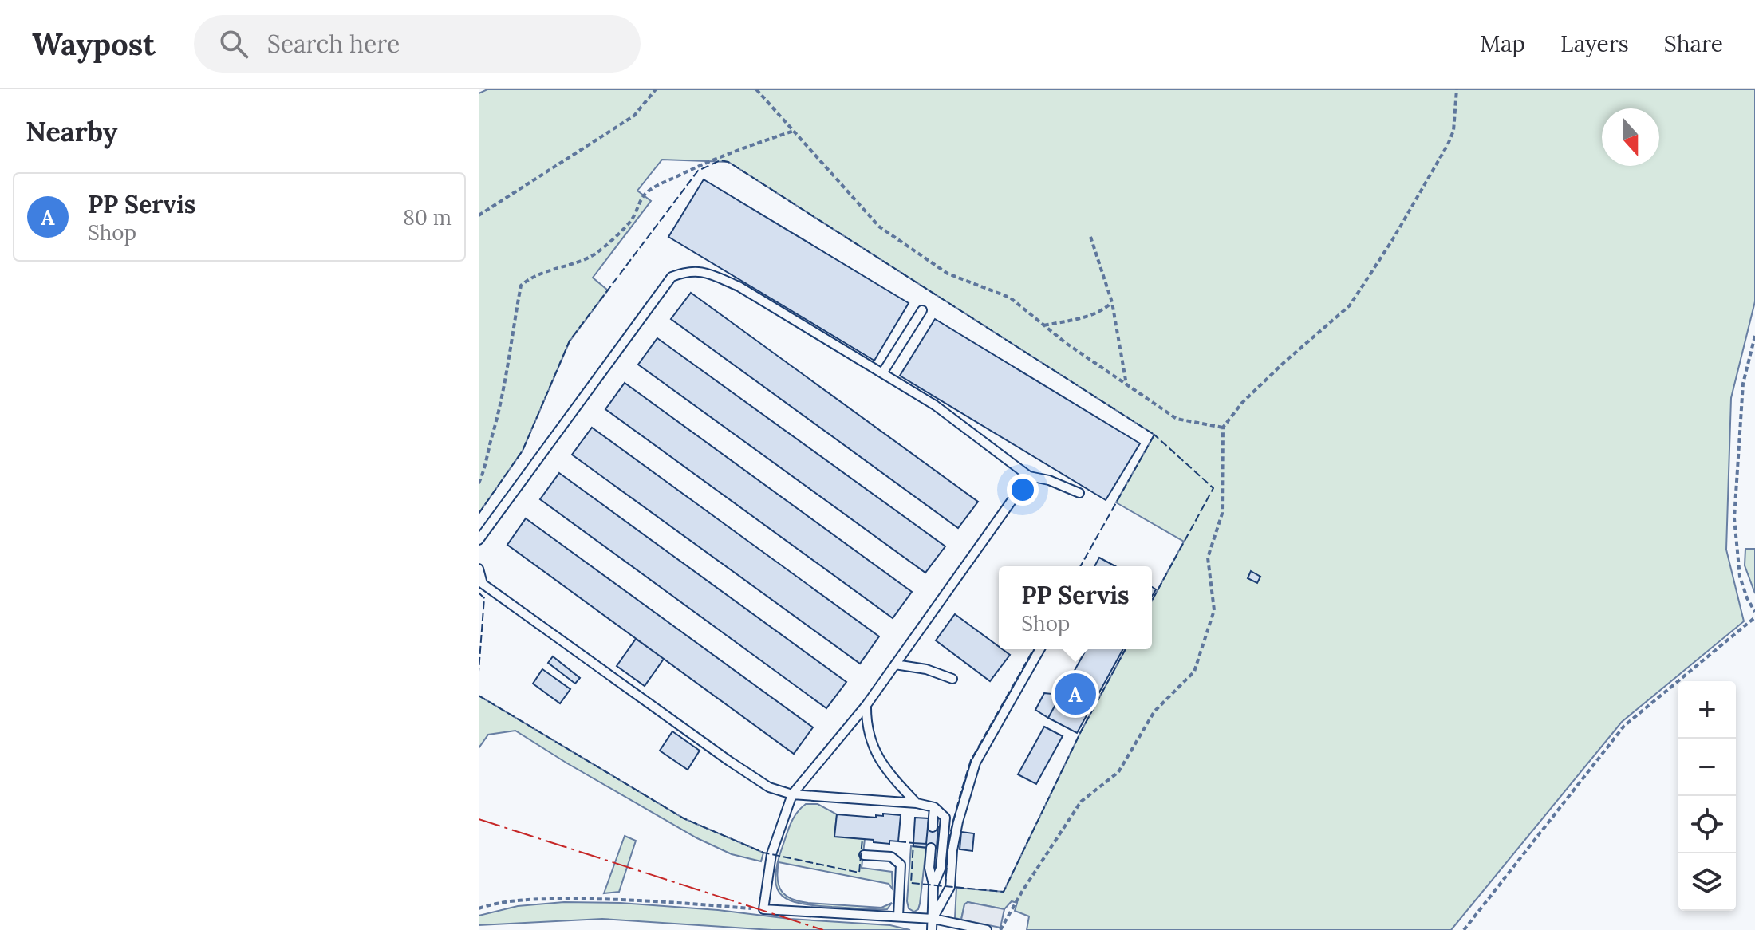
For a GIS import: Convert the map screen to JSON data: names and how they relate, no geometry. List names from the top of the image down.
{
  "north": "bottom",
  "page": {
    "header": "Waypost",
    "search": "Search here",
    "nav": ["Map", "Layers", "Share"],
    "heading": "Nearby",
    "list": [
      {
        "mark": "A",
        "name": "PP Servis",
        "note": "Shop",
        "value": "80 m"
      }
    ],
    "popup": ["PP Servis", "Shop"],
    "pins": "A",
    "map_buttons": ["+", "−"]
  }
}
